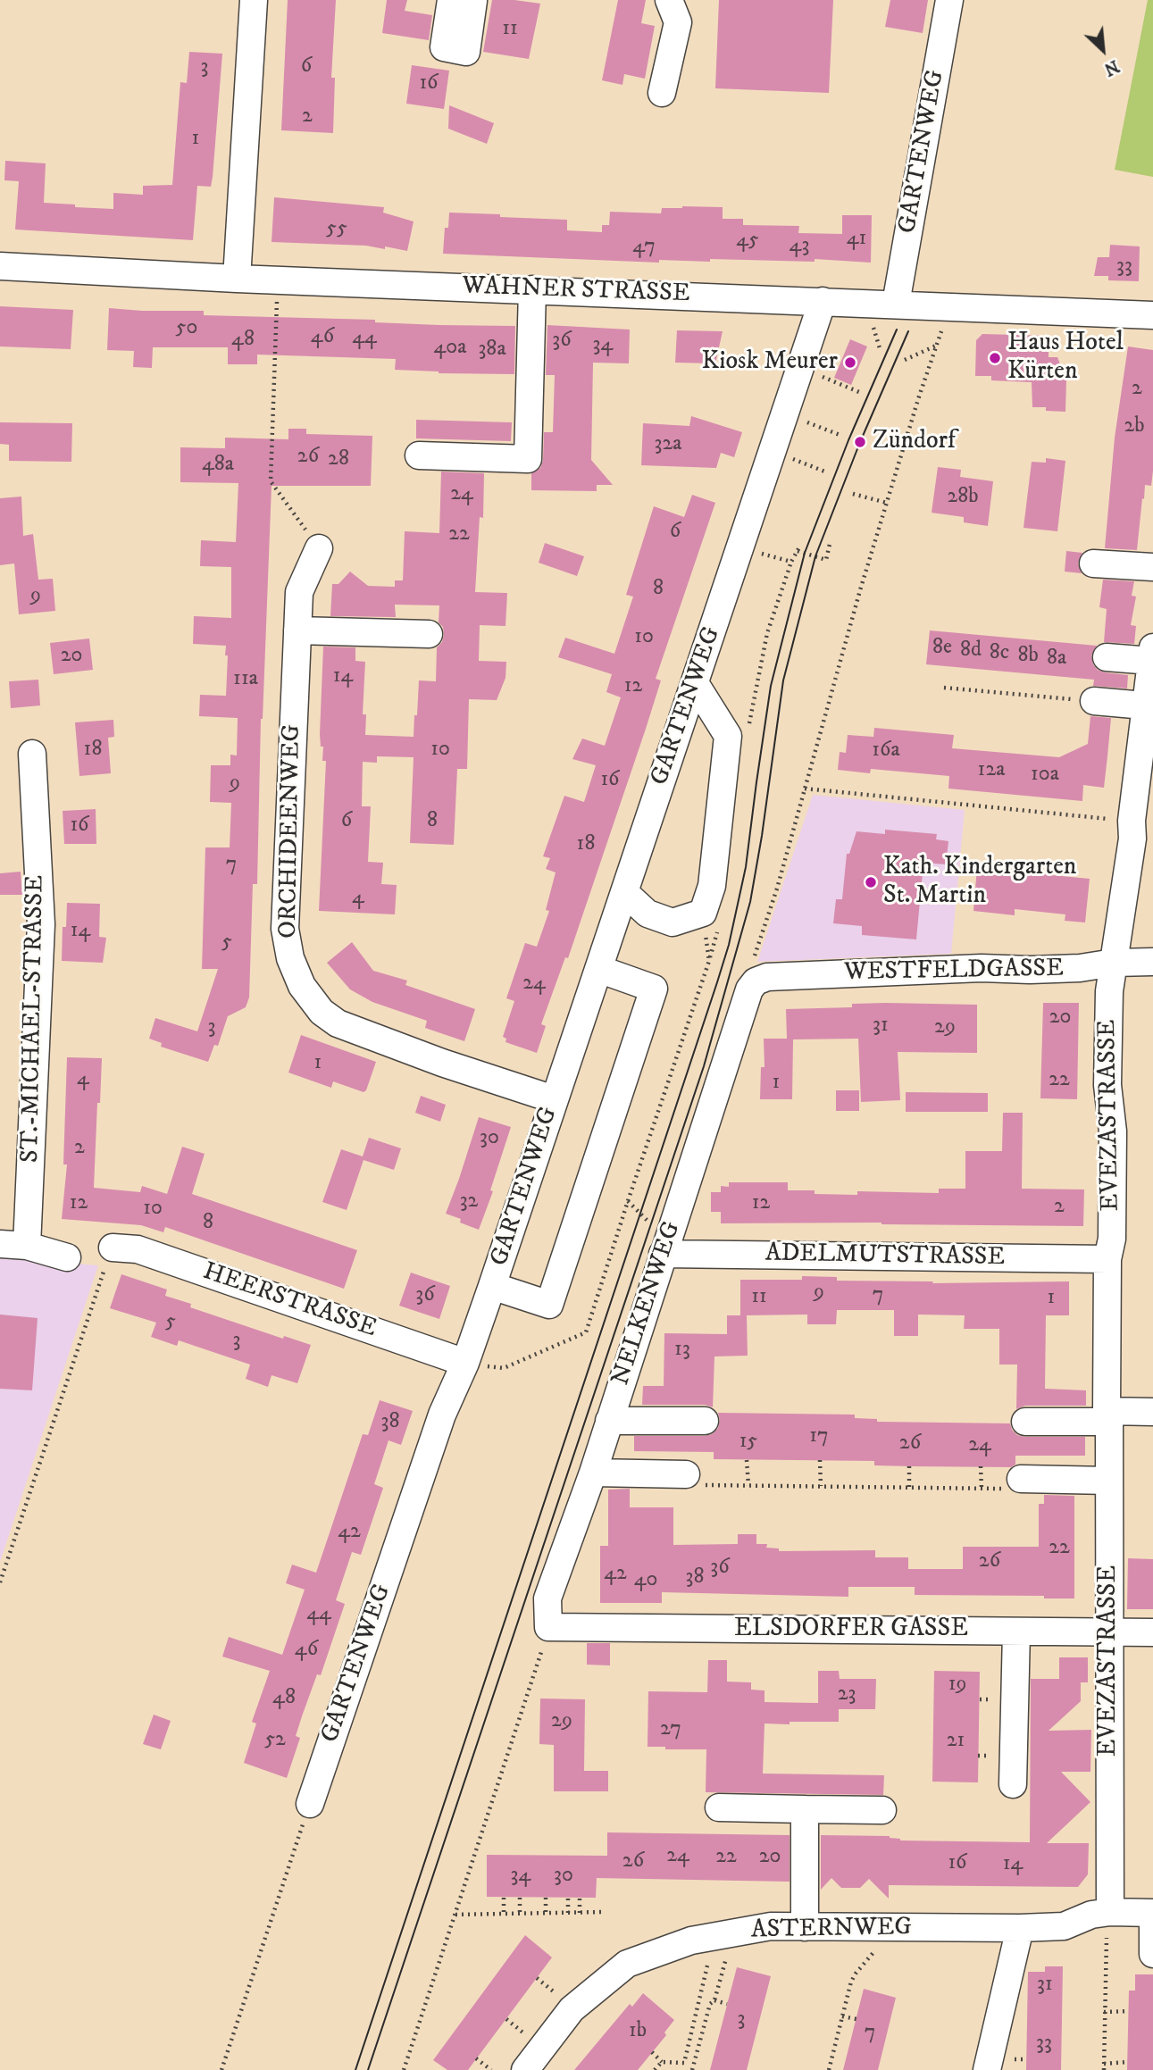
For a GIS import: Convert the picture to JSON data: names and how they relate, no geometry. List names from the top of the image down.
{
  "streets": {
    "street": [
      "GARTENWEG",
      "WAHNER STRASSE",
      "ORCHIDEENWEG",
      "WESTFELDGASSE",
      "ST.-MICHAEL-STRASSE",
      "EVEZASTRASSE",
      "ADELMUTSTRASSE",
      "HEERSTRASSE",
      "NELKENWEG",
      "ELSDORFER GASSE",
      "ASTERNWEG"
    ]
  },
  "crossings": [
    ["GARTENWEG", "WAHNER STRASSE"],
    ["GARTENWEG", "ORCHIDEENWEG"],
    ["GARTENWEG", "HEERSTRASSE"],
    ["WESTFELDGASSE", "EVEZASTRASSE"],
    ["WESTFELDGASSE", "NELKENWEG"],
    ["EVEZASTRASSE", "ADELMUTSTRASSE"],
    ["EVEZASTRASSE", "ELSDORFER GASSE"],
    ["EVEZASTRASSE", "ASTERNWEG"],
    ["ADELMUTSTRASSE", "NELKENWEG"],
    ["NELKENWEG", "ELSDORFER GASSE"]
  ],
  "places": [
    "Haus Hotel Kürten",
    "Kiosk Meurer",
    "Zündorf",
    "Kath. Kindergarten St. Martin"
  ],
  "house_numbers": [
    "11",
    "6",
    "3",
    "16",
    "2",
    "1",
    "55",
    "41",
    "45",
    "43",
    "47",
    "33",
    "50",
    "46",
    "44",
    "48",
    "36",
    "34",
    "40a",
    "38a",
    "2",
    "2b",
    "32a",
    "26",
    "28",
    "48a",
    "24",
    "28b",
    "6",
    "22",
    "8",
    "9",
    "10",
    "8e",
    "8d",
    "8c",
    "20",
    "8b",
    "8a",
    "14",
    "11a",
    "12",
    "18",
    "10",
    "16a",
    "12a",
    "10a",
    "16",
    "9",
    "6",
    "8",
    "16",
    "18",
    "7",
    "4",
    "14",
    "5",
    "24",
    "20",
    "31",
    "3",
    "29",
    "1",
    "4",
    "22",
    "1",
    "30",
    "2",
    "32",
    "12",
    "12",
    "2",
    "10",
    "8",
    "9",
    "36",
    "7",
    "11",
    "1",
    "5",
    "3",
    "13",
    "38",
    "17",
    "15",
    "26",
    "24",
    "42",
    "22",
    "26",
    "36",
    "42",
    "38",
    "40",
    "44",
    "46",
    "19",
    "23",
    "48",
    "29",
    "27",
    "52",
    "21",
    "24",
    "22",
    "20",
    "26",
    "16",
    "14",
    "34",
    "30",
    "31",
    "3",
    "1b",
    "7",
    "33"
  ],
  "north": "bottom right"
}
